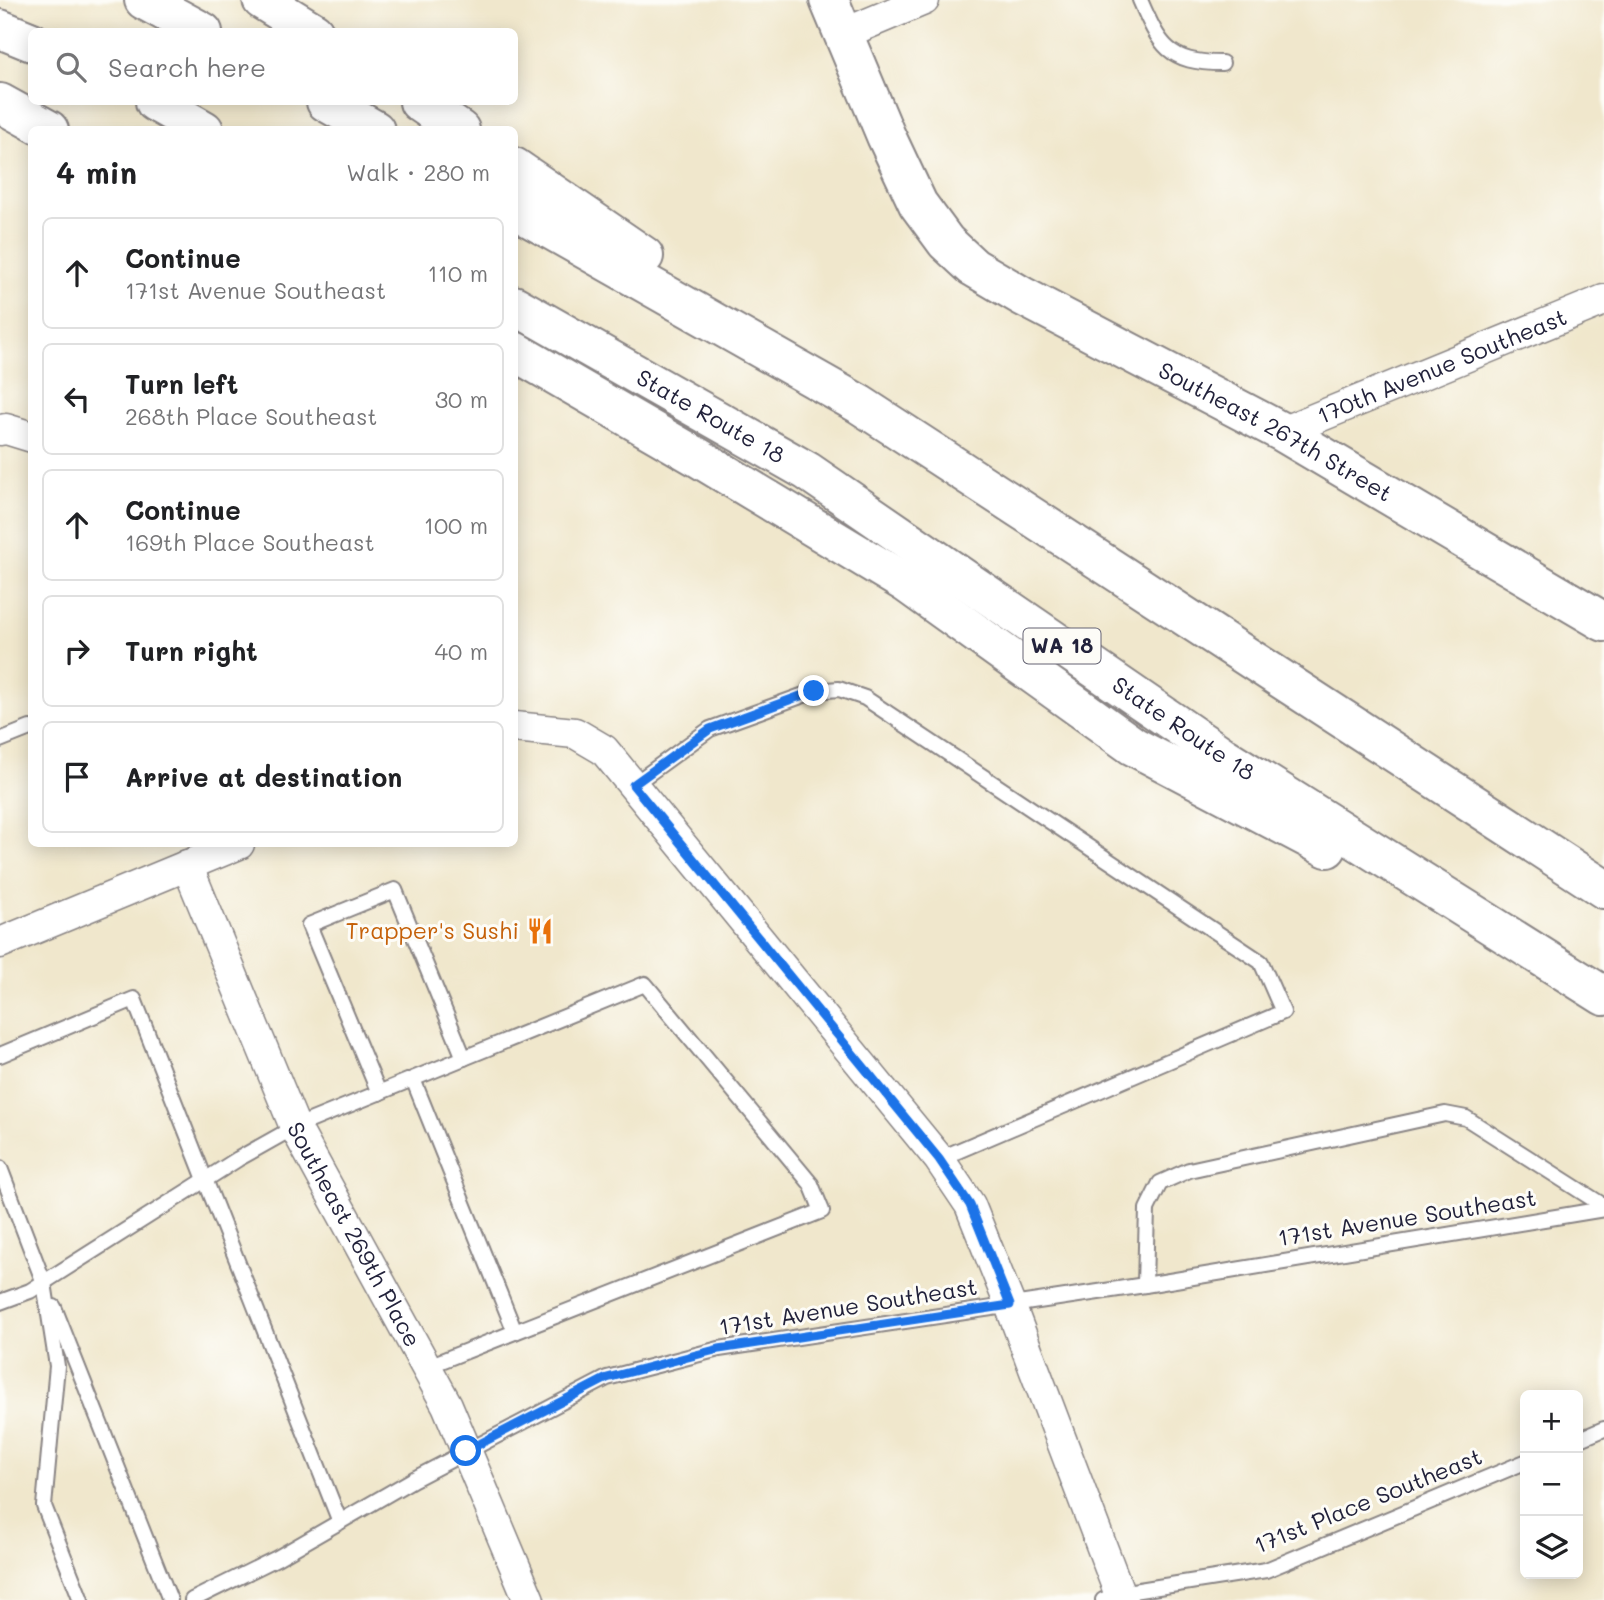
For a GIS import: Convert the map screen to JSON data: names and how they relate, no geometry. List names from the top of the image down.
{
  "streets": {
    "main road": ["State Route 18", "Southeast 267th Street", "WA 18"],
    "street": ["170th Avenue Southeast", "Southeast 269th Place"],
    "lane": ["171st Avenue Southeast", "171st Place Southeast"]
  },
  "crossings": [
    ["170th Avenue Southeast", "Southeast 267th Street"],
    ["171st Avenue Southeast", "Southeast 269th Place"]
  ],
  "places": {
    "restaurant": ["Trapper's Sushi"]
  },
  "page": {
    "search": "Search here",
    "heading": ["4 min", "Walk · 280 m"],
    "list": [
      ["Continue", "171st Avenue Southeast", "110 m"],
      ["Turn left", "268th Place Southeast", "30 m"],
      ["Continue", "169th Place Southeast", "100 m"],
      ["Turn right", "40 m"],
      "Arrive at destination"
    ],
    "map_buttons": ["+", "−"]
  }
}
